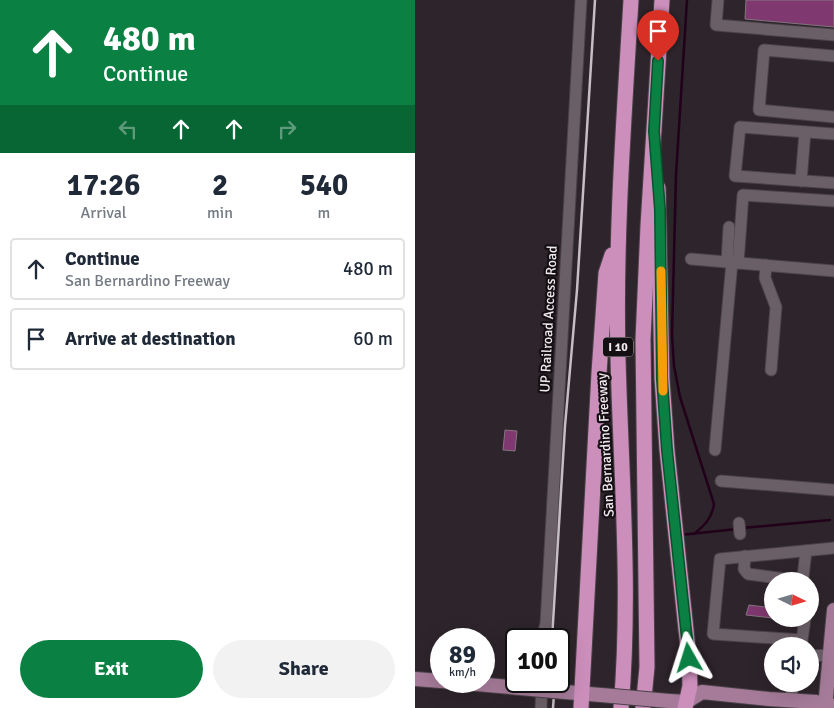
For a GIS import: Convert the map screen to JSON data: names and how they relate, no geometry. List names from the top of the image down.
{
  "streets": {
    "highway": ["I 10", "San Bernardino Freeway"],
    "street": ["UP Railroad Access Road"]
  },
  "north": "right",
  "page": {
    "turn": ["480 m", "Continue"],
    "eta": [
      "17:26",
      "Arrival",
      "2",
      "min",
      "540",
      "m"
    ],
    "list": [
      {
        "name": "Continue",
        "note": "San Bernardino Freeway",
        "value": "480 m"
      },
      {
        "name": "Arrive at destination",
        "value": "60 m"
      }
    ],
    "speed": "89 km/h",
    "limit": "100",
    "buttons": ["Exit", "Share"]
  }
}
